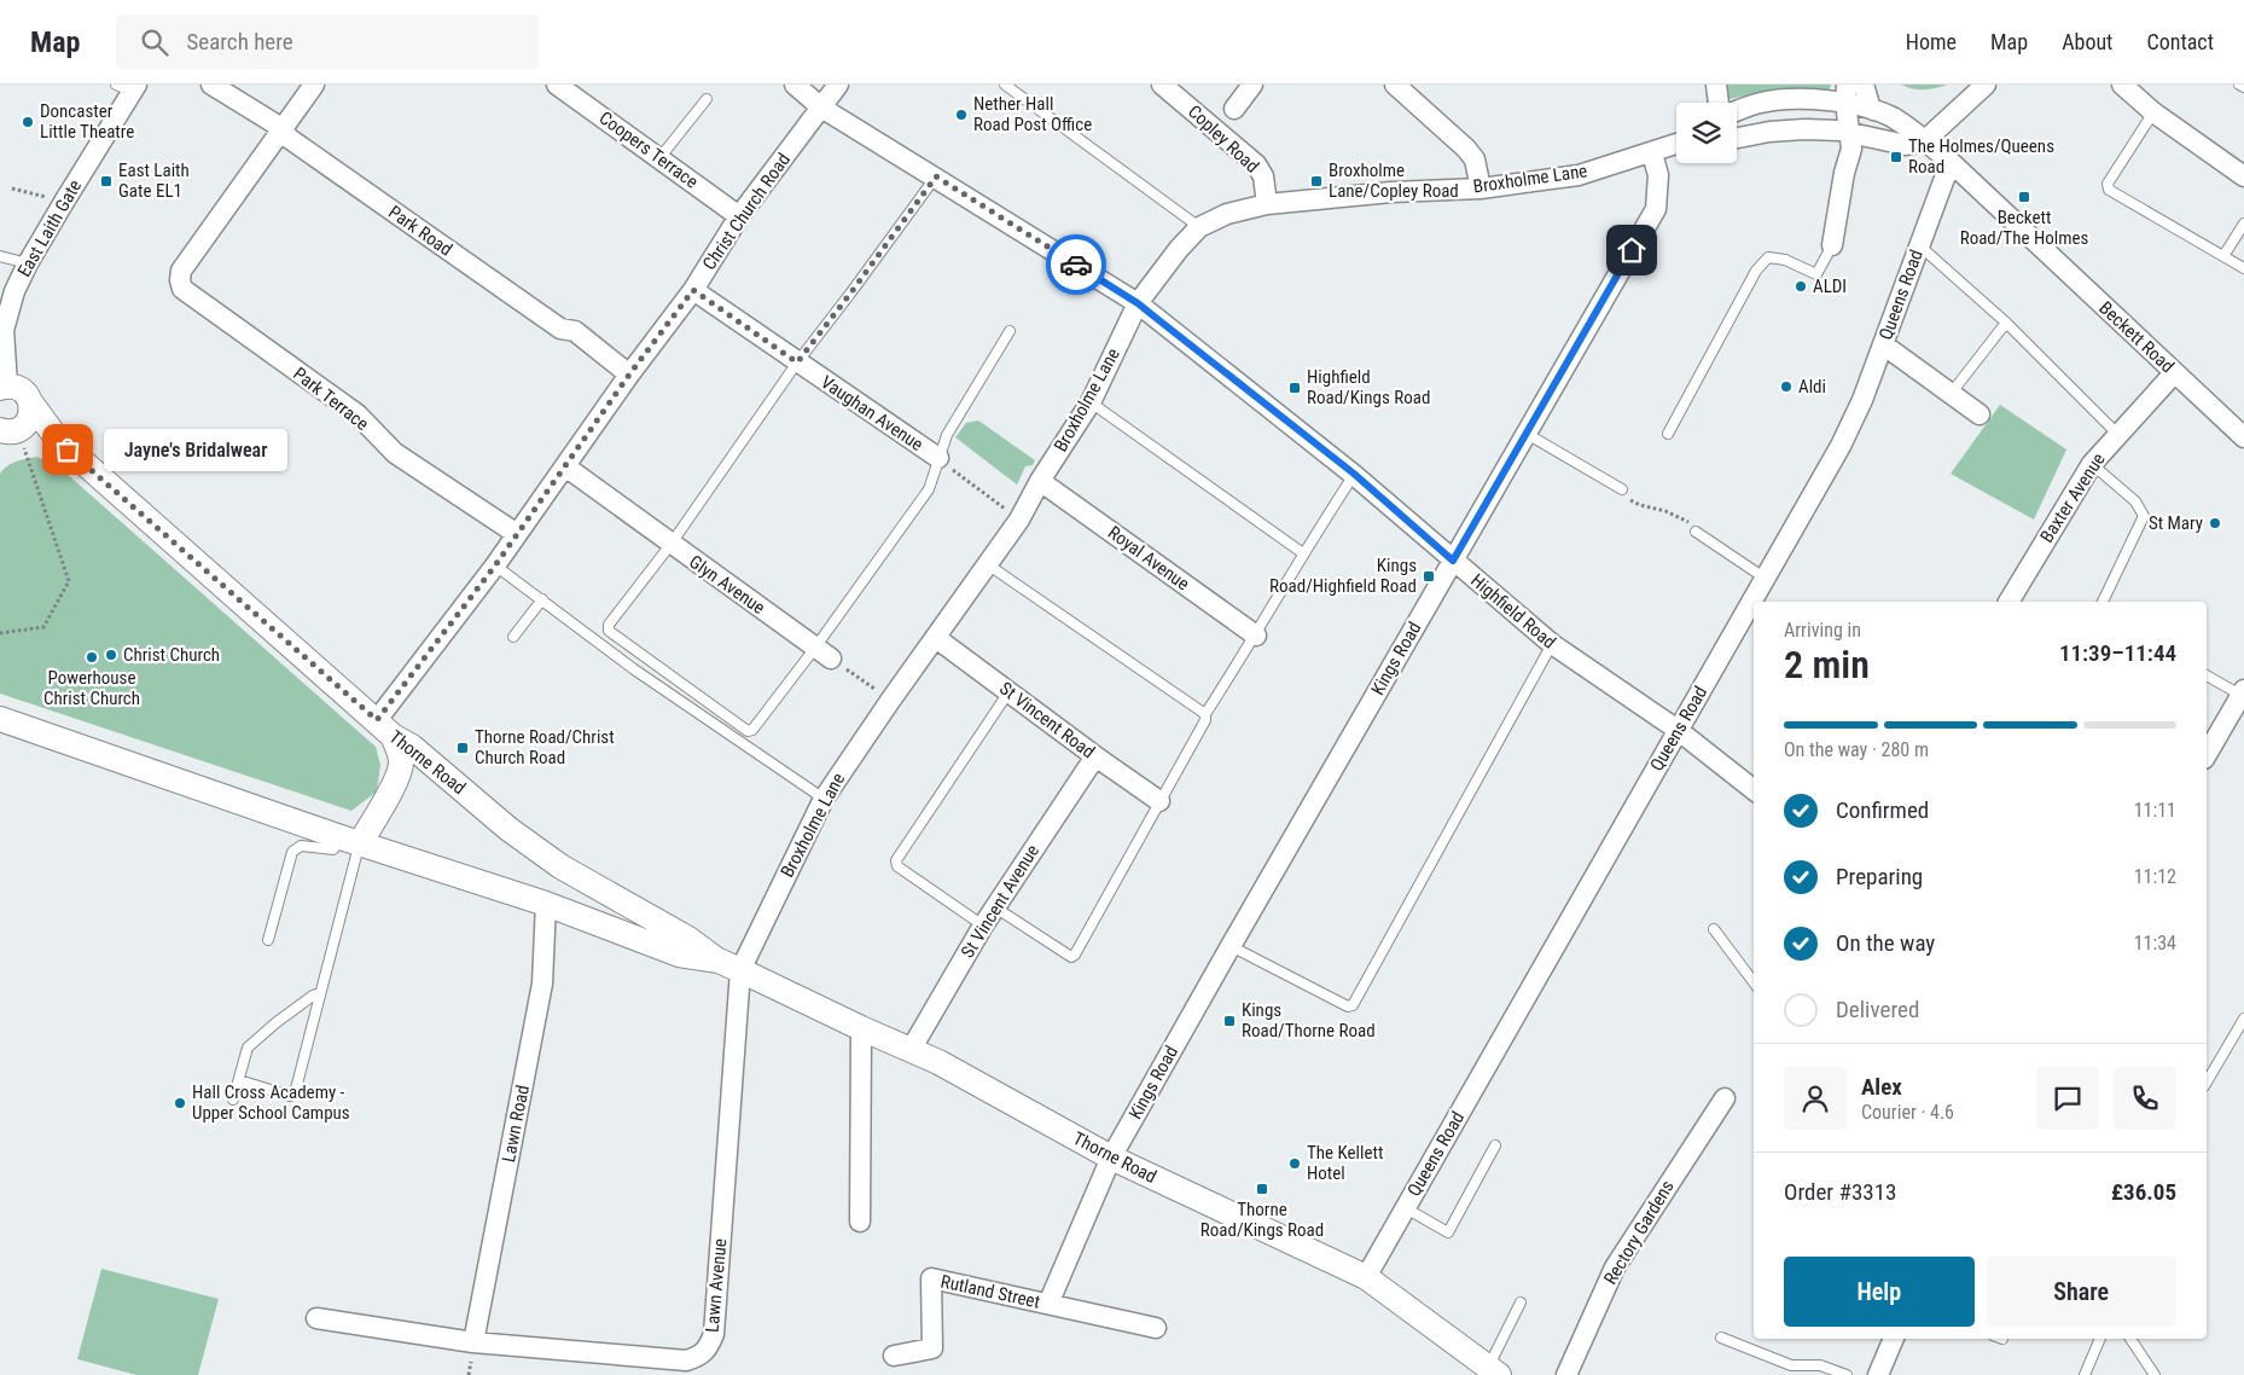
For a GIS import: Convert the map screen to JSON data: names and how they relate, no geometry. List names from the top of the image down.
{
  "streets": {
    "street": [
      "Copley Road",
      "Coopers Terrace",
      "Broxholme Lane",
      "Christ Church Road",
      "East Laith Gate",
      "Park Road",
      "Queens Road",
      "Beckett Road",
      "Park Terrace",
      "Vaughan Avenue",
      "Baxter Avenue",
      "Royal Avenue",
      "Glyn Avenue",
      "Highfield Road",
      "Kings Road",
      "St Vincent Road",
      "Thorne Road",
      "St Vincent Avenue",
      "Lawn Road",
      "Rectory Gardens",
      "Lawn Avenue",
      "Rutland Street"
    ]
  },
  "crossings": [
    ["Copley Road", "Broxholme Lane"],
    ["Coopers Terrace", "Christ Church Road"],
    ["Broxholme Lane", "Vaughan Avenue"],
    ["Broxholme Lane", "Royal Avenue"],
    ["Broxholme Lane", "Highfield Road"],
    ["Broxholme Lane", "Kings Road"],
    ["Broxholme Lane", "St Vincent Road"],
    ["Broxholme Lane", "Thorne Road"],
    ["Broxholme Lane", "Lawn Avenue"],
    ["Christ Church Road", "Park Road"],
    ["Christ Church Road", "Park Terrace"],
    ["Christ Church Road", "Vaughan Avenue"],
    ["Christ Church Road", "Glyn Avenue"],
    ["Christ Church Road", "Highfield Road"],
    ["Christ Church Road", "Thorne Road"],
    ["East Laith Gate", "Thorne Road"],
    ["Park Road", "Park Terrace"],
    ["Queens Road", "Beckett Road"],
    ["Queens Road", "Highfield Road"],
    ["Queens Road", "Thorne Road"],
    ["Beckett Road", "Baxter Avenue"],
    ["Highfield Road", "Kings Road"],
    ["Kings Road", "Thorne Road"],
    ["Kings Road", "Rutland Street"],
    ["St Vincent Road", "St Vincent Avenue"],
    ["Thorne Road", "St Vincent Avenue"],
    ["Thorne Road", "Lawn Road"],
    ["Thorne Road", "Lawn Avenue"],
    ["Thorne Road", "Rutland Street"],
    ["Lawn Road", "Lawn Avenue"]
  ],
  "places": {
    "other": [
      "Nether Hall Road Post Office",
      "Doncaster Little Theatre",
      "ALDI",
      "Aldi",
      "Jayne's Bridalwear",
      "St Mary",
      "Christ Church",
      "Powerhouse Christ Church",
      "Hall Cross Academy - Upper School Campus",
      "The Kellett Hotel"
    ],
    "transit": [
      "The Holmes/Queens Road",
      "East Laith Gate EL1",
      "Broxholme Lane/Copley Road",
      "Beckett Road/The Holmes",
      "Highfield Road/Kings Road",
      "Kings Road/Highfield Road",
      "Thorne Road/Christ Church Road",
      "Kings Road/Thorne Road",
      "Thorne Road/Kings Road"
    ]
  },
  "page": {
    "header": "Map",
    "search": "Search here",
    "nav": [
      "Home",
      "Map",
      "About",
      "Contact"
    ],
    "bubble": "Jayne's Bridalwear",
    "heading": ["2 min", "Arriving in", "11:39–11:44"],
    "panel": [
      "Alex",
      "Courier · 4.6",
      "Order #3313",
      "£36.05"
    ],
    "bar": "On the way · 280 m",
    "list": [
      ["Confirmed", "11:11"],
      ["Preparing", "11:12"],
      ["On the way", "11:34"],
      "Delivered"
    ],
    "buttons": ["Help", "Share"]
  }
}
